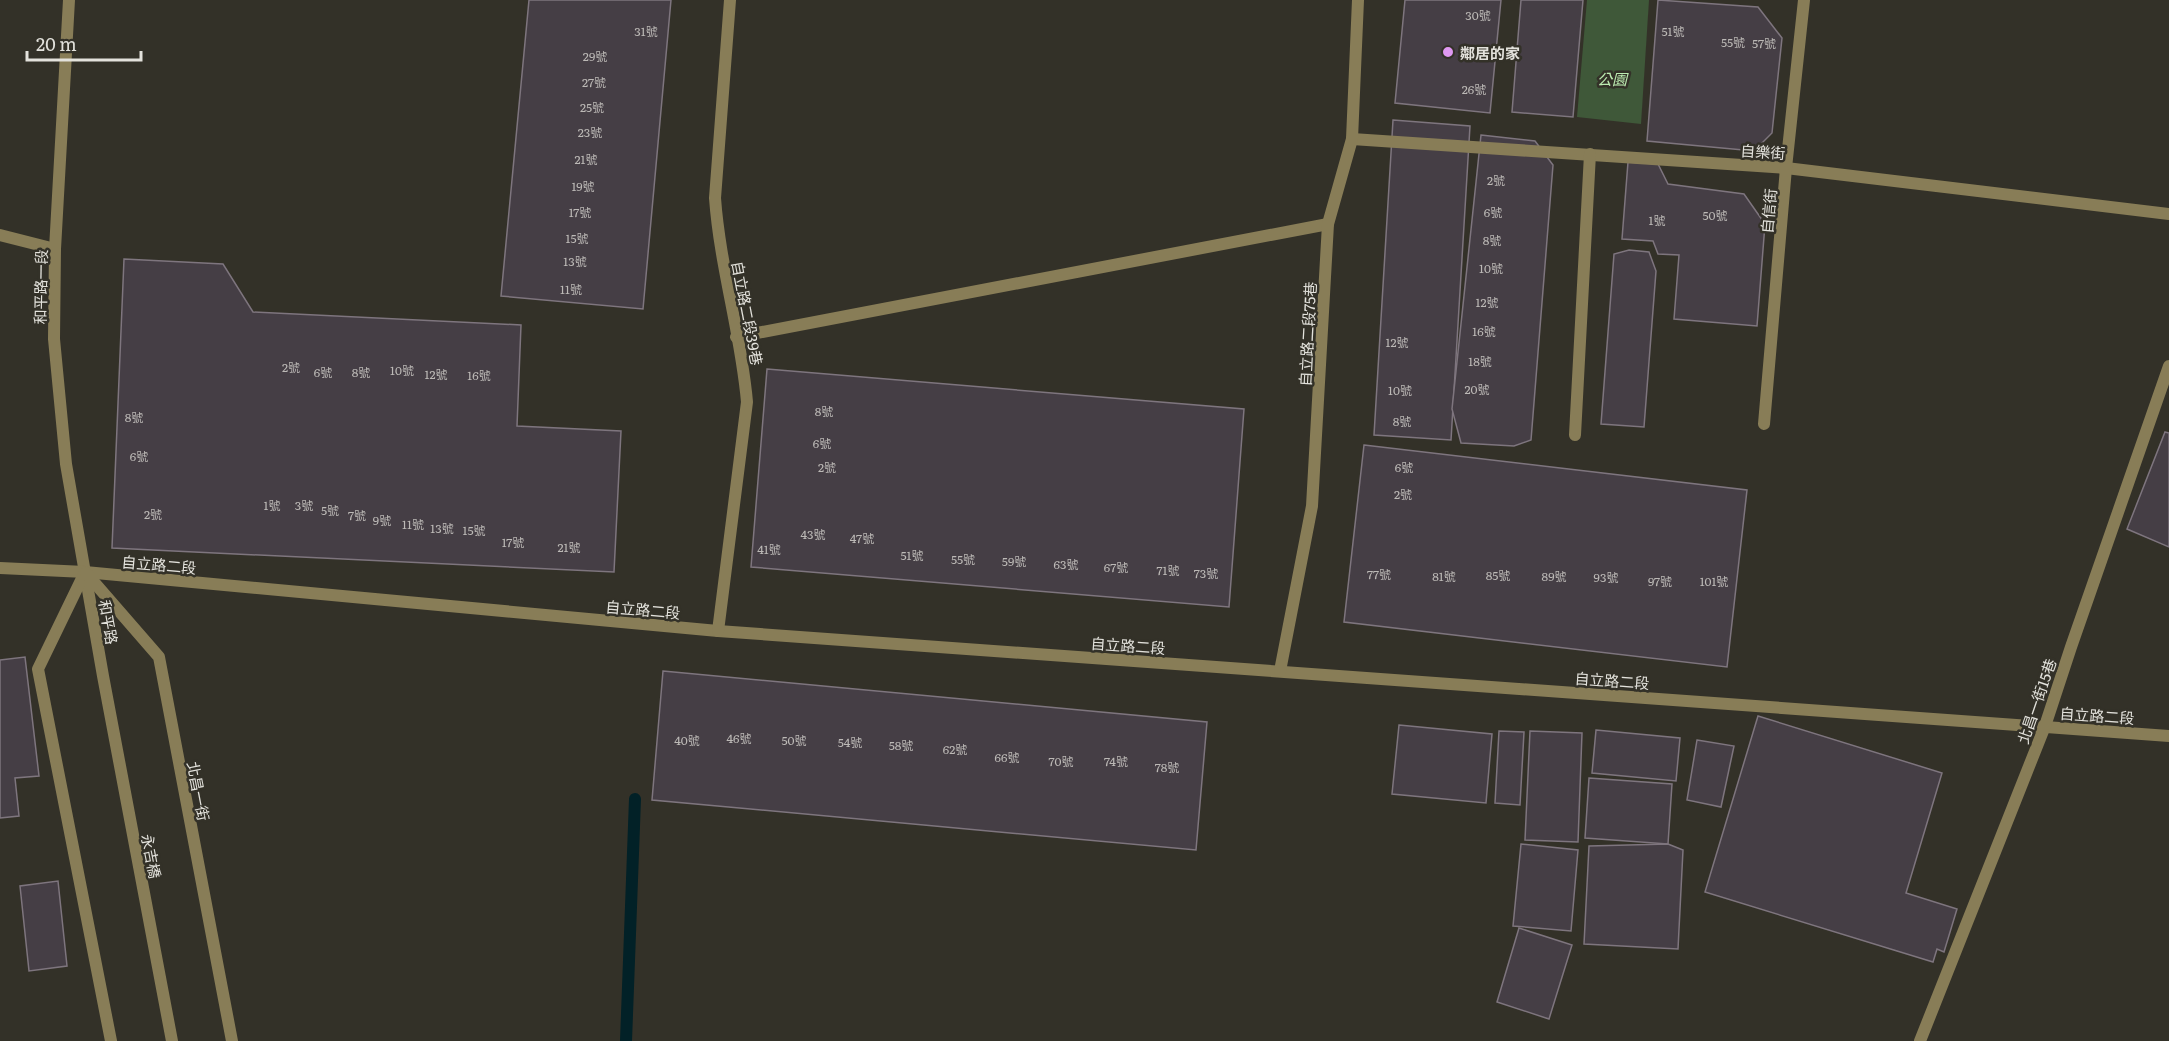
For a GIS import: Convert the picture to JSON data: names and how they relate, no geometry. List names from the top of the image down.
{
  "streets": {
    "street": [
      "自樂街",
      "自信街",
      "和平路一段",
      "自立路二段39巷",
      "自立路二段75巷",
      "自立路二段",
      "和平路",
      "北昌一街15巷",
      "北昌一街",
      "永吉橋"
    ]
  },
  "crossings": [
    ["自樂街", "自信街"],
    ["自樂街", "自立路二段75巷"],
    ["和平路一段", "自立路二段"],
    ["和平路一段", "和平路"],
    ["和平路一段", "北昌一街"],
    ["自立路二段39巷", "自立路二段"],
    ["自立路二段75巷", "自立路二段"],
    ["自立路二段", "和平路"],
    ["自立路二段", "北昌一街15巷"],
    ["自立路二段", "北昌一街"],
    ["和平路", "北昌一街"],
    ["和平路", "永吉橋"]
  ],
  "parks": ["公園"],
  "places": ["鄰居的家"],
  "house_numbers": [
    "30號",
    "31號",
    "51號",
    "55號",
    "57號",
    "29號",
    "27號",
    "26號",
    "25號",
    "23號",
    "21號",
    "2號",
    "19號",
    "17號",
    "6號",
    "50號",
    "1號",
    "15號",
    "8號",
    "13號",
    "10號",
    "11號",
    "12號",
    "16號",
    "12號",
    "18號",
    "2號",
    "10號",
    "6號",
    "8號",
    "12號",
    "16號",
    "20號",
    "10號",
    "8號",
    "8號",
    "8號",
    "6號",
    "6號",
    "2號",
    "6號",
    "2號",
    "1號",
    "3號",
    "5號",
    "2號",
    "7號",
    "9號",
    "11號",
    "13號",
    "15號",
    "43號",
    "47號",
    "17號",
    "21號",
    "41號",
    "51號",
    "55號",
    "59號",
    "63號",
    "67號",
    "71號",
    "73號",
    "77號",
    "85號",
    "81號",
    "89號",
    "93號",
    "97號",
    "101號",
    "46號",
    "40號",
    "50號",
    "54號",
    "58號",
    "62號",
    "66號",
    "70號",
    "74號",
    "78號"
  ],
  "scale_bar": "20 m"
}
